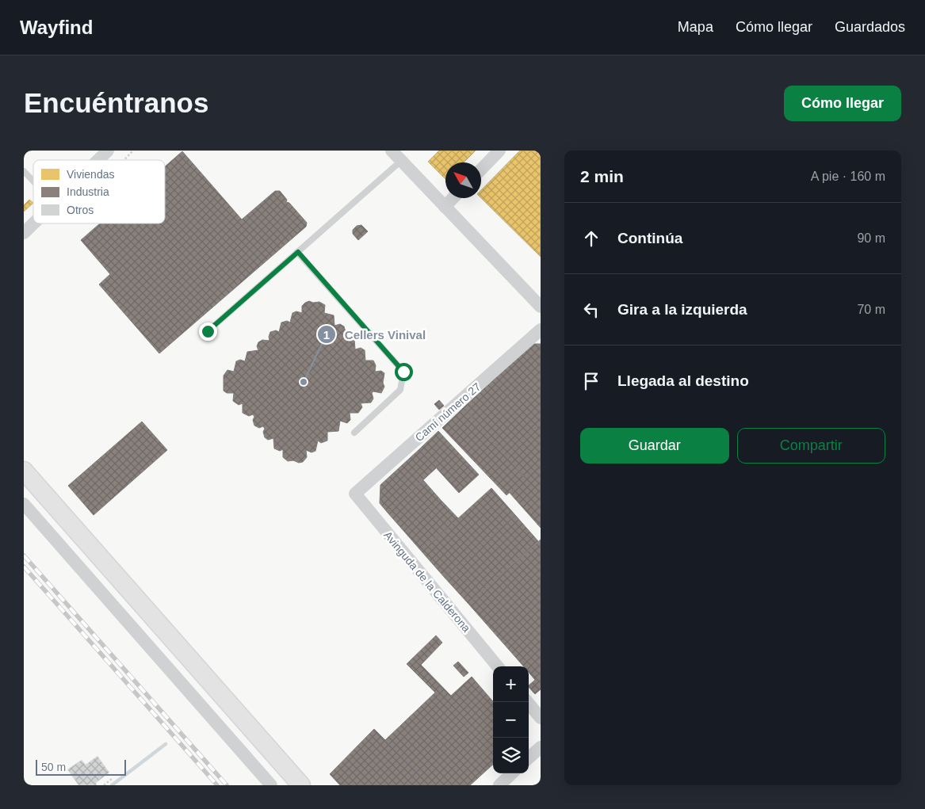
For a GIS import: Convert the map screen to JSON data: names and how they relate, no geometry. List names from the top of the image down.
{
  "streets": {
    "street": ["Camí número 27", "Avinguda de la Calderona"]
  },
  "crossings": [
    ["Camí número 27", "Avinguda de la Calderona"]
  ],
  "places": ["Cellers Vinival"],
  "legend": ["Viviendas", "Industria", "Otros"],
  "scale_bar": "50 m",
  "north": "top left",
  "page": {
    "header": "Wayfind",
    "nav": ["Mapa", "Cómo llegar", "Guardados"],
    "buttons": [
      "Cómo llegar",
      ["Guardar", "Compartir"]
    ],
    "title": "Encuéntranos",
    "heading": ["2 min", "A pie · 160 m"],
    "list": [
      ["Continúa", "90 m"],
      ["Gira a la izquierda", "70 m"],
      "Llegada al destino"
    ],
    "map_buttons": ["+", "−"],
    "scale": "50 m"
  }
}
